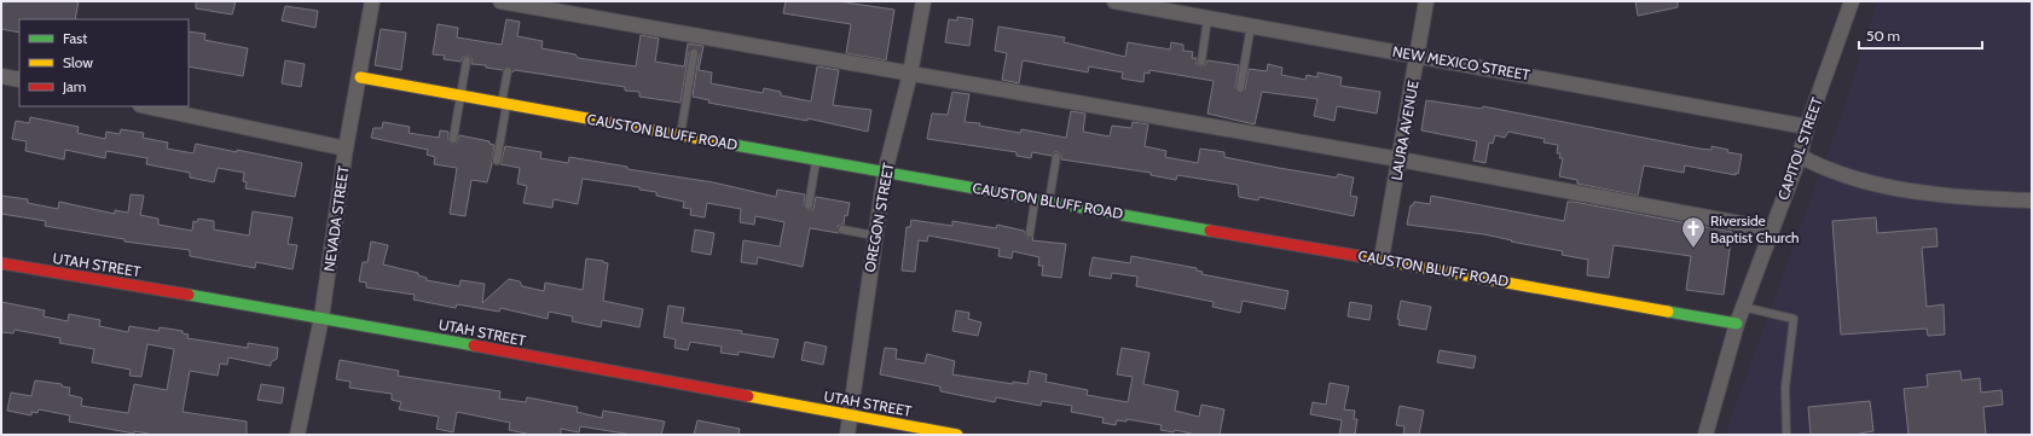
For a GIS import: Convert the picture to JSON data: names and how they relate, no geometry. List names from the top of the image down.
{
  "streets": {
    "street": [
      "NEW MEXICO STREET",
      "LAURA AVENUE",
      "CAUSTON BLUFF ROAD",
      "CAPITOL STREET",
      "OREGON STREET",
      "NEVADA STREET",
      "UTAH STREET"
    ]
  },
  "crossings": [
    ["NEW MEXICO STREET", "LAURA AVENUE"],
    ["NEW MEXICO STREET", "CAPITOL STREET"],
    ["LAURA AVENUE", "CAUSTON BLUFF ROAD"],
    ["CAUSTON BLUFF ROAD", "CAPITOL STREET"],
    ["CAUSTON BLUFF ROAD", "OREGON STREET"],
    ["CAUSTON BLUFF ROAD", "NEVADA STREET"],
    ["OREGON STREET", "UTAH STREET"],
    ["NEVADA STREET", "UTAH STREET"]
  ],
  "places": {
    "church": ["Riverside Baptist Church"]
  },
  "legend": ["Fast", "Slow", "Jam"],
  "scale_bar": "50 m"
}
